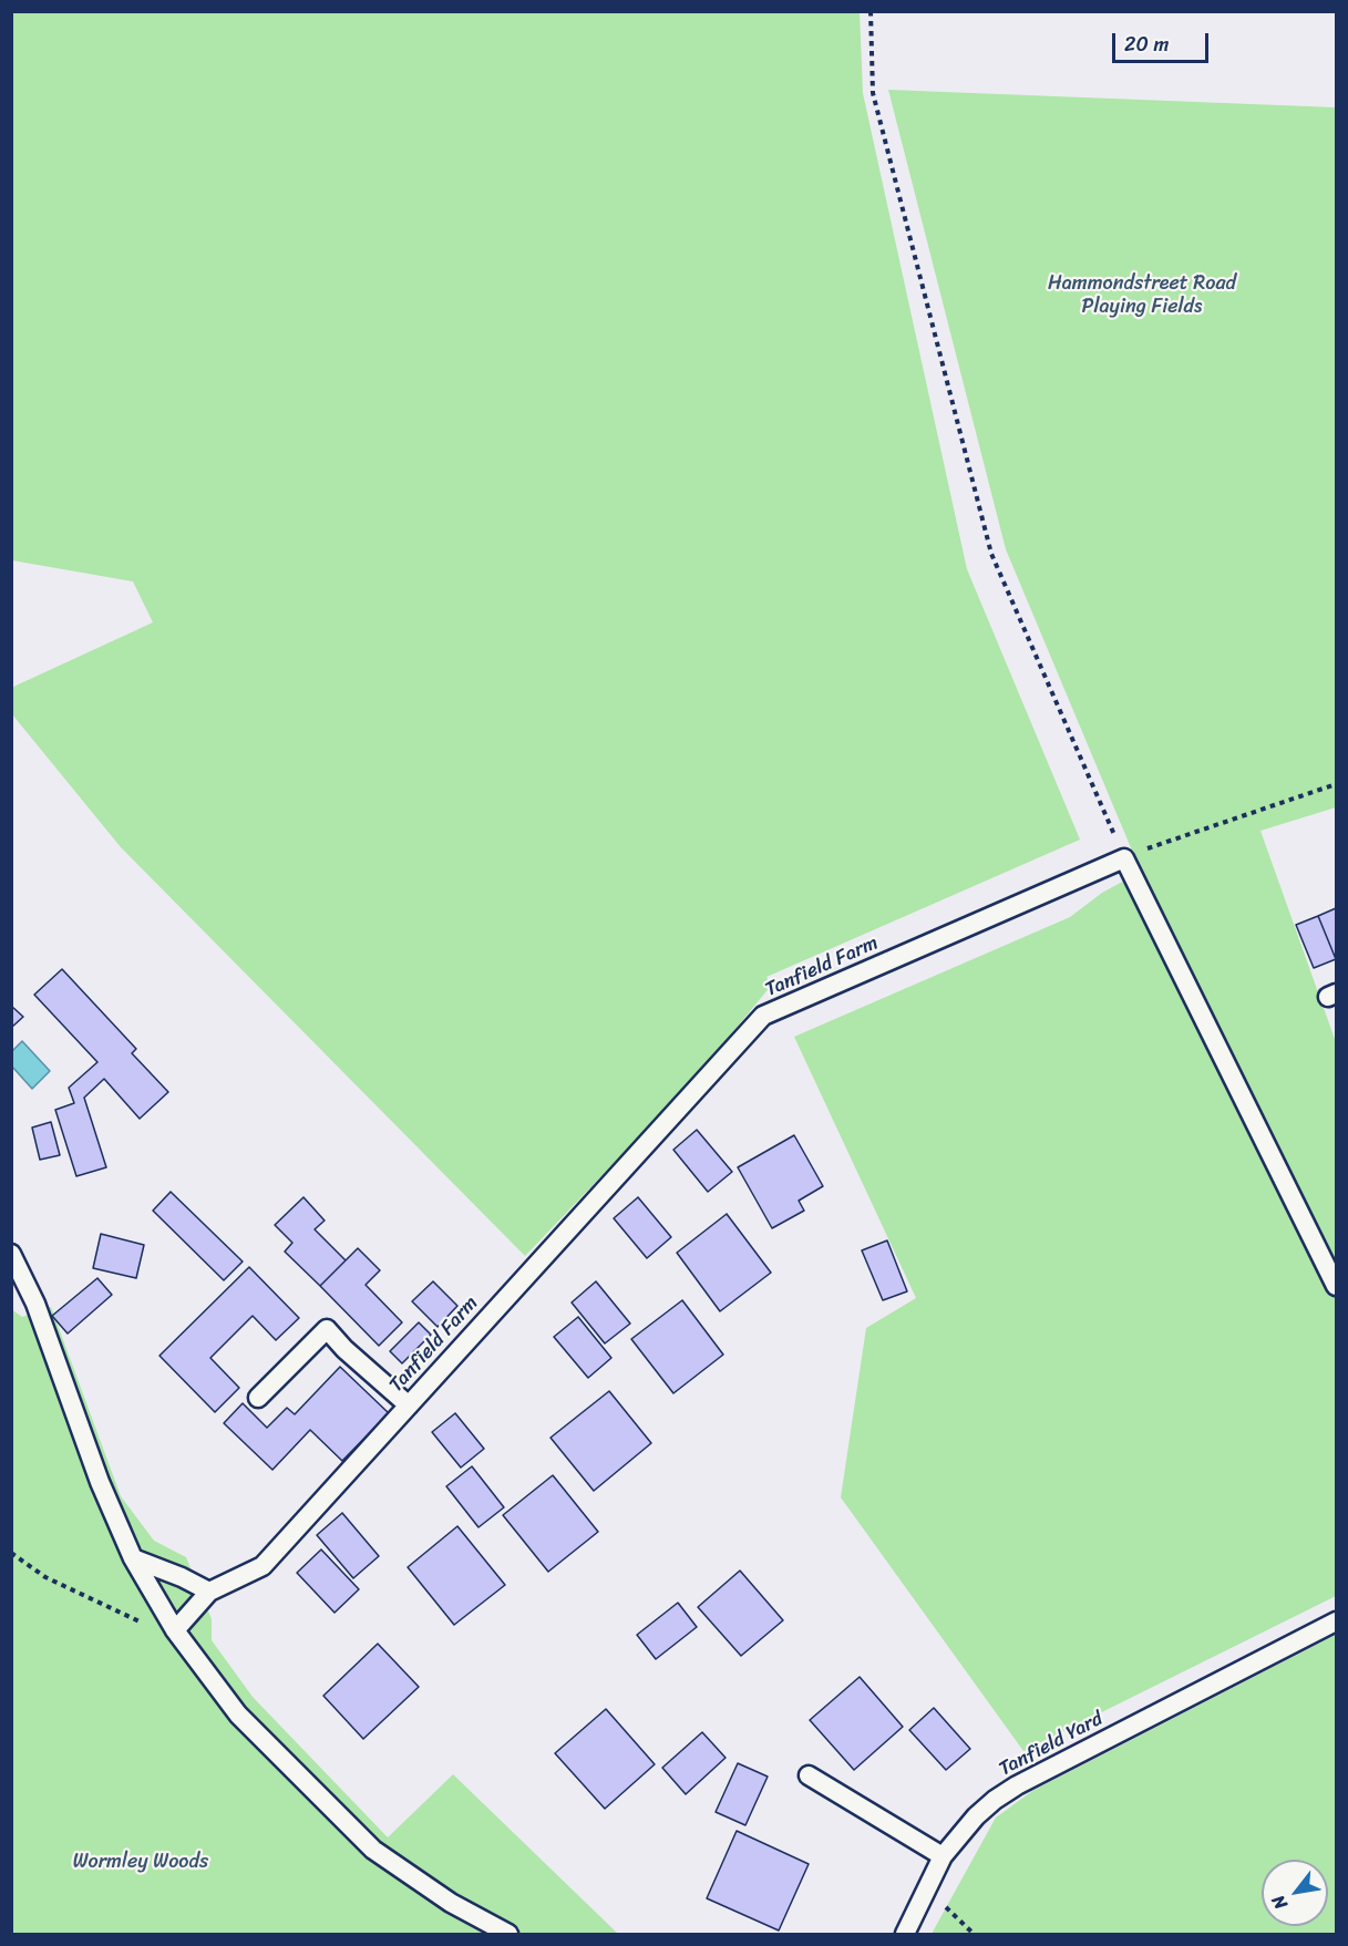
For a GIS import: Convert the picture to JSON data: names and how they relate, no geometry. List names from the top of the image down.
{
  "streets": {
    "lane": ["Tanfield Farm", "Tanfield Yard"]
  },
  "parks": ["Hammondstreet Road Playing Fields", "Wormley Woods"],
  "scale_bar": "20 m",
  "north": "bottom left"
}
